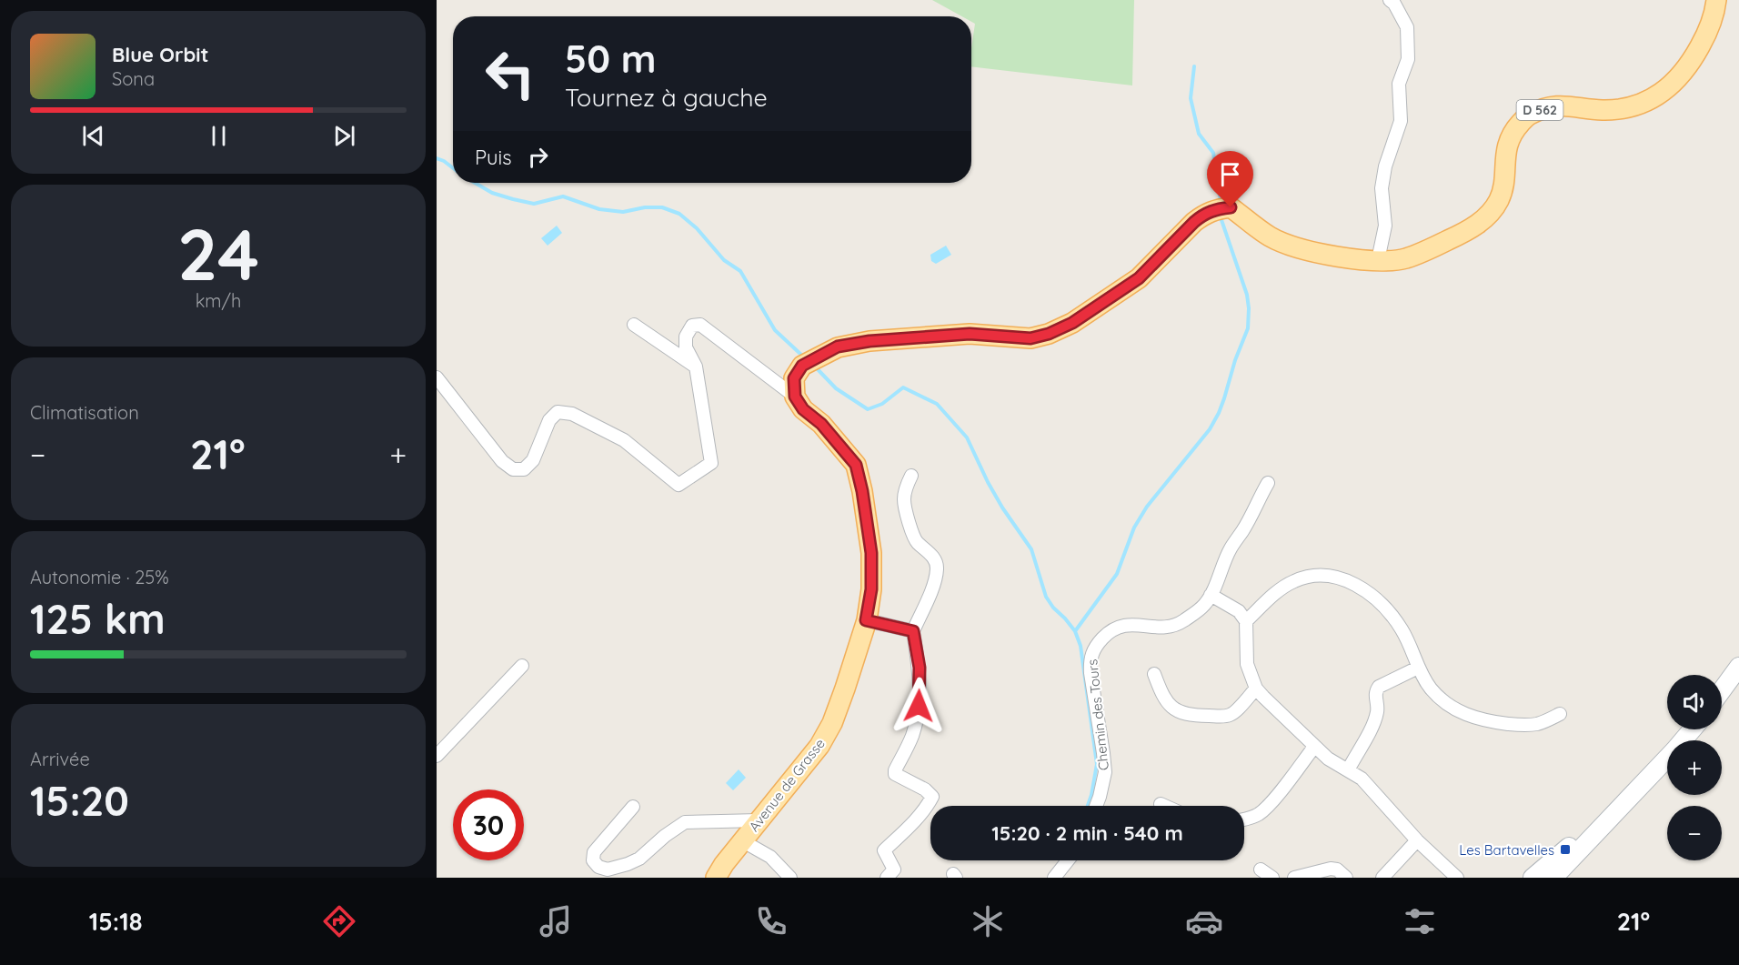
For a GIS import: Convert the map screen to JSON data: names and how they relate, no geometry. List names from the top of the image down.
{
  "streets": {
    "main road": ["D 562", "Avenue de Grasse"],
    "street": ["Chemin des Tours"]
  },
  "crossings": [
    ["D 562", "Avenue de Grasse"]
  ],
  "places": {
    "transit": ["Les Bartavelles"]
  },
  "page": {
    "turn": ["50 m", "Tournez à gauche"],
    "song": ["Blue Orbit", "Sona"],
    "then": "Puis",
    "tile": [
      ["24", "km/h"],
      "Climatisation",
      ["Autonomie · 25%", "125 km"],
      ["Arrivée", "15:20"]
    ],
    "heat": ["−", "21°", "+"],
    "map_buttons": ["+", "−"],
    "limit": "30",
    "trip": "15:20 · 2 min · 540 m",
    "tabs": ["15:18", "21°"]
  }
}
